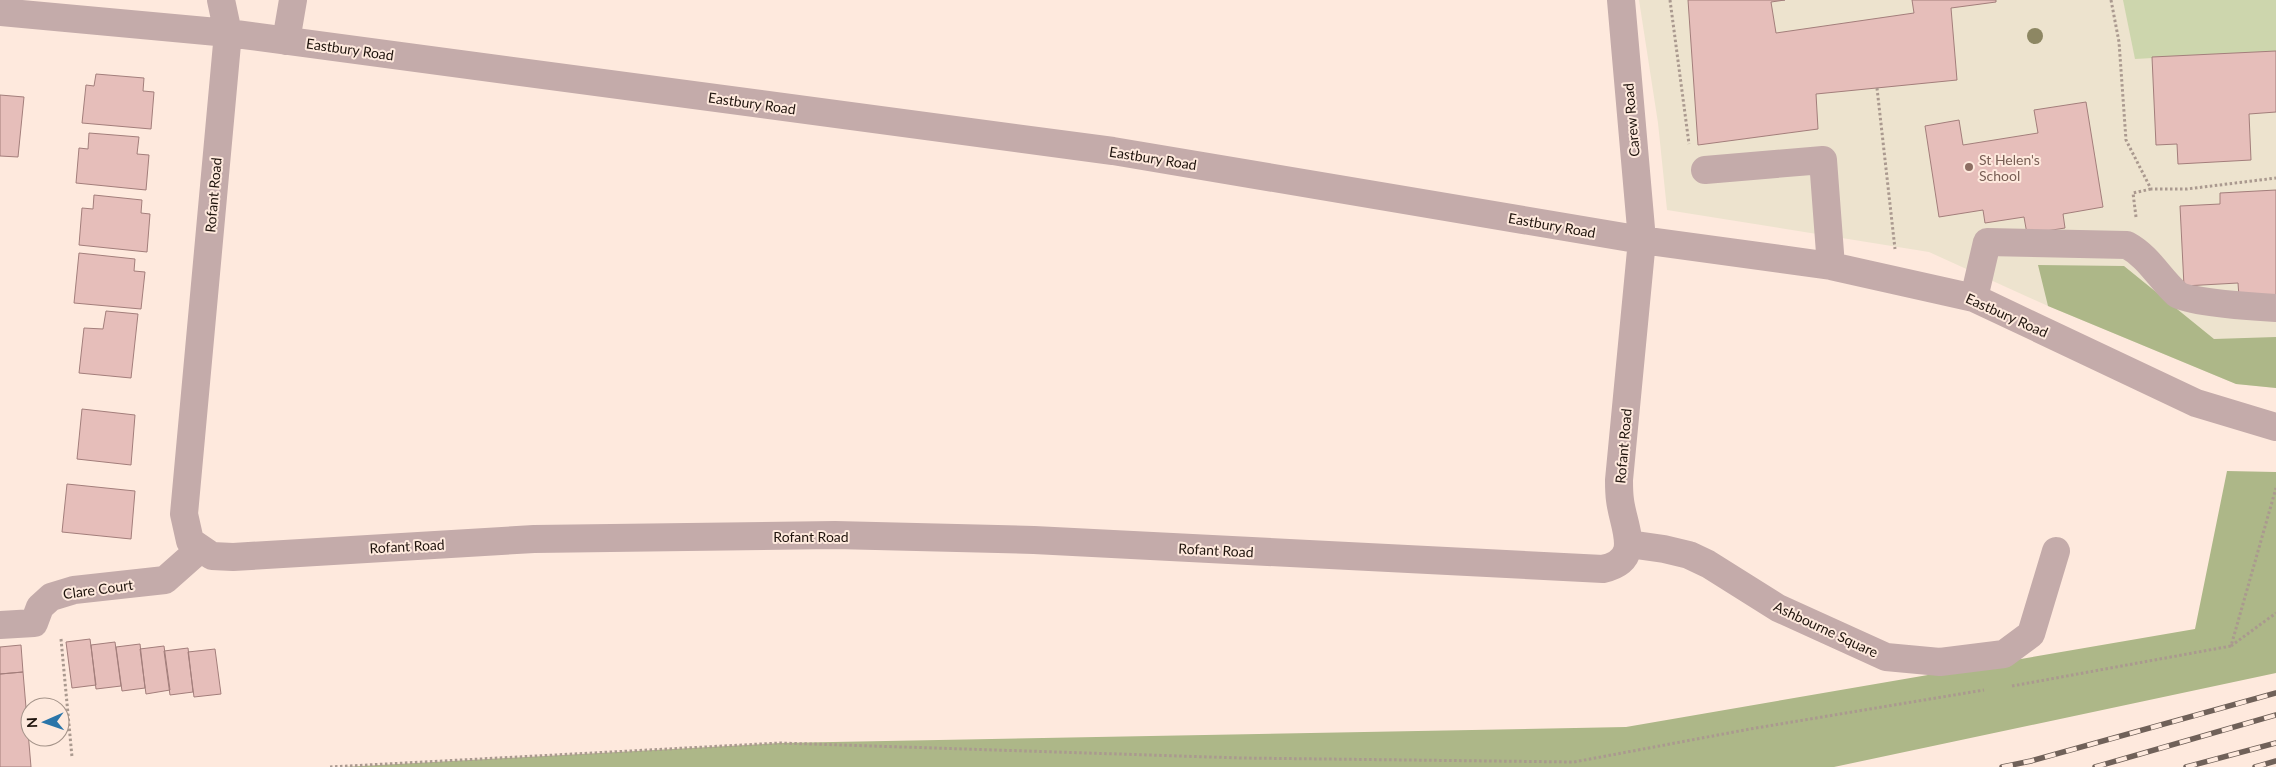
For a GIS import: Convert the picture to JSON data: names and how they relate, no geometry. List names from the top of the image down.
{
  "streets": {
    "street": [
      "Eastbury Road",
      "Carew Road",
      "Rofant Road",
      "Clare Court",
      "Ashbourne Square"
    ]
  },
  "crossings": [
    ["Eastbury Road", "Carew Road"],
    ["Eastbury Road", "Rofant Road"],
    ["Carew Road", "Rofant Road"],
    ["Rofant Road", "Clare Court"],
    ["Rofant Road", "Ashbourne Square"]
  ],
  "places": ["St Helen's School"],
  "north": "left"
}
